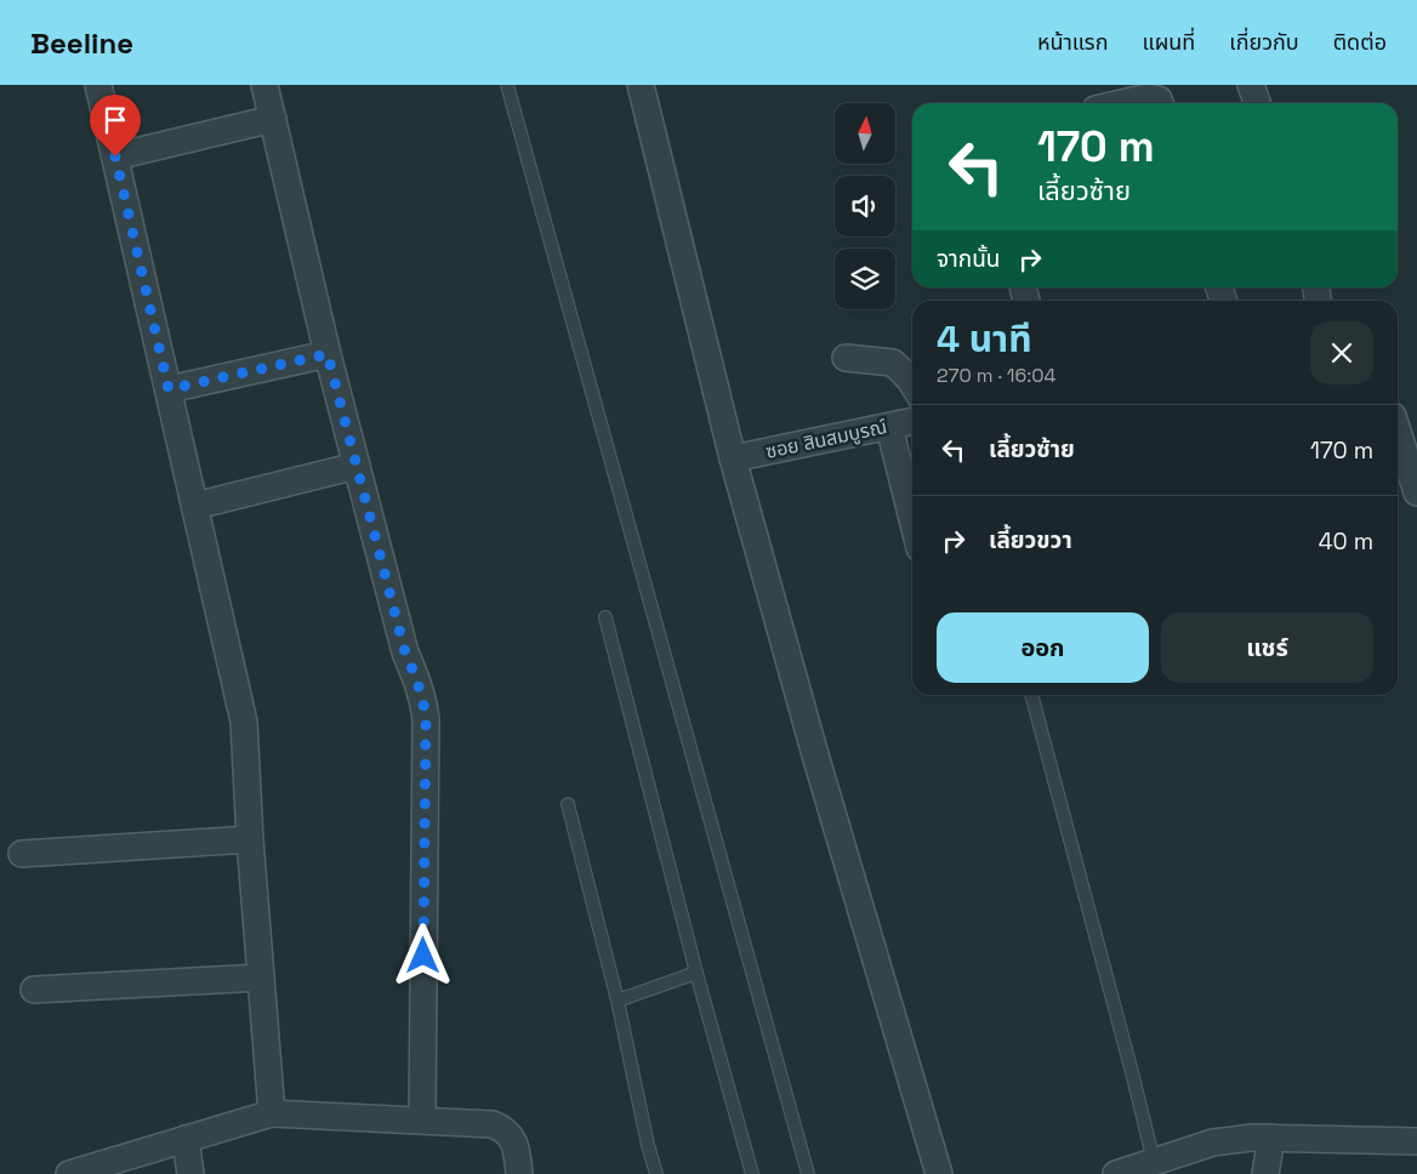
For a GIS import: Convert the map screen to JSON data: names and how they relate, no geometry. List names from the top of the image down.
{
  "streets": {
    "street": ["ซอย สินสมบูรณ์"]
  },
  "north": "top",
  "page": {
    "header": "Beeline",
    "nav": [
      "หน้าแรก",
      "แผนที่",
      "เกี่ยวกับ",
      "ติดต่อ"
    ],
    "turn": ["170 m", "เลี้ยวซ้าย"],
    "then": "จากนั้น",
    "heading": ["4 นาที", "270 m · 16:04"],
    "list": [
      {
        "name": "เลี้ยวซ้าย",
        "value": "170 m"
      },
      {
        "name": "เลี้ยวขวา",
        "value": "40 m"
      }
    ],
    "buttons": ["ออก", "แชร์"]
  }
}
